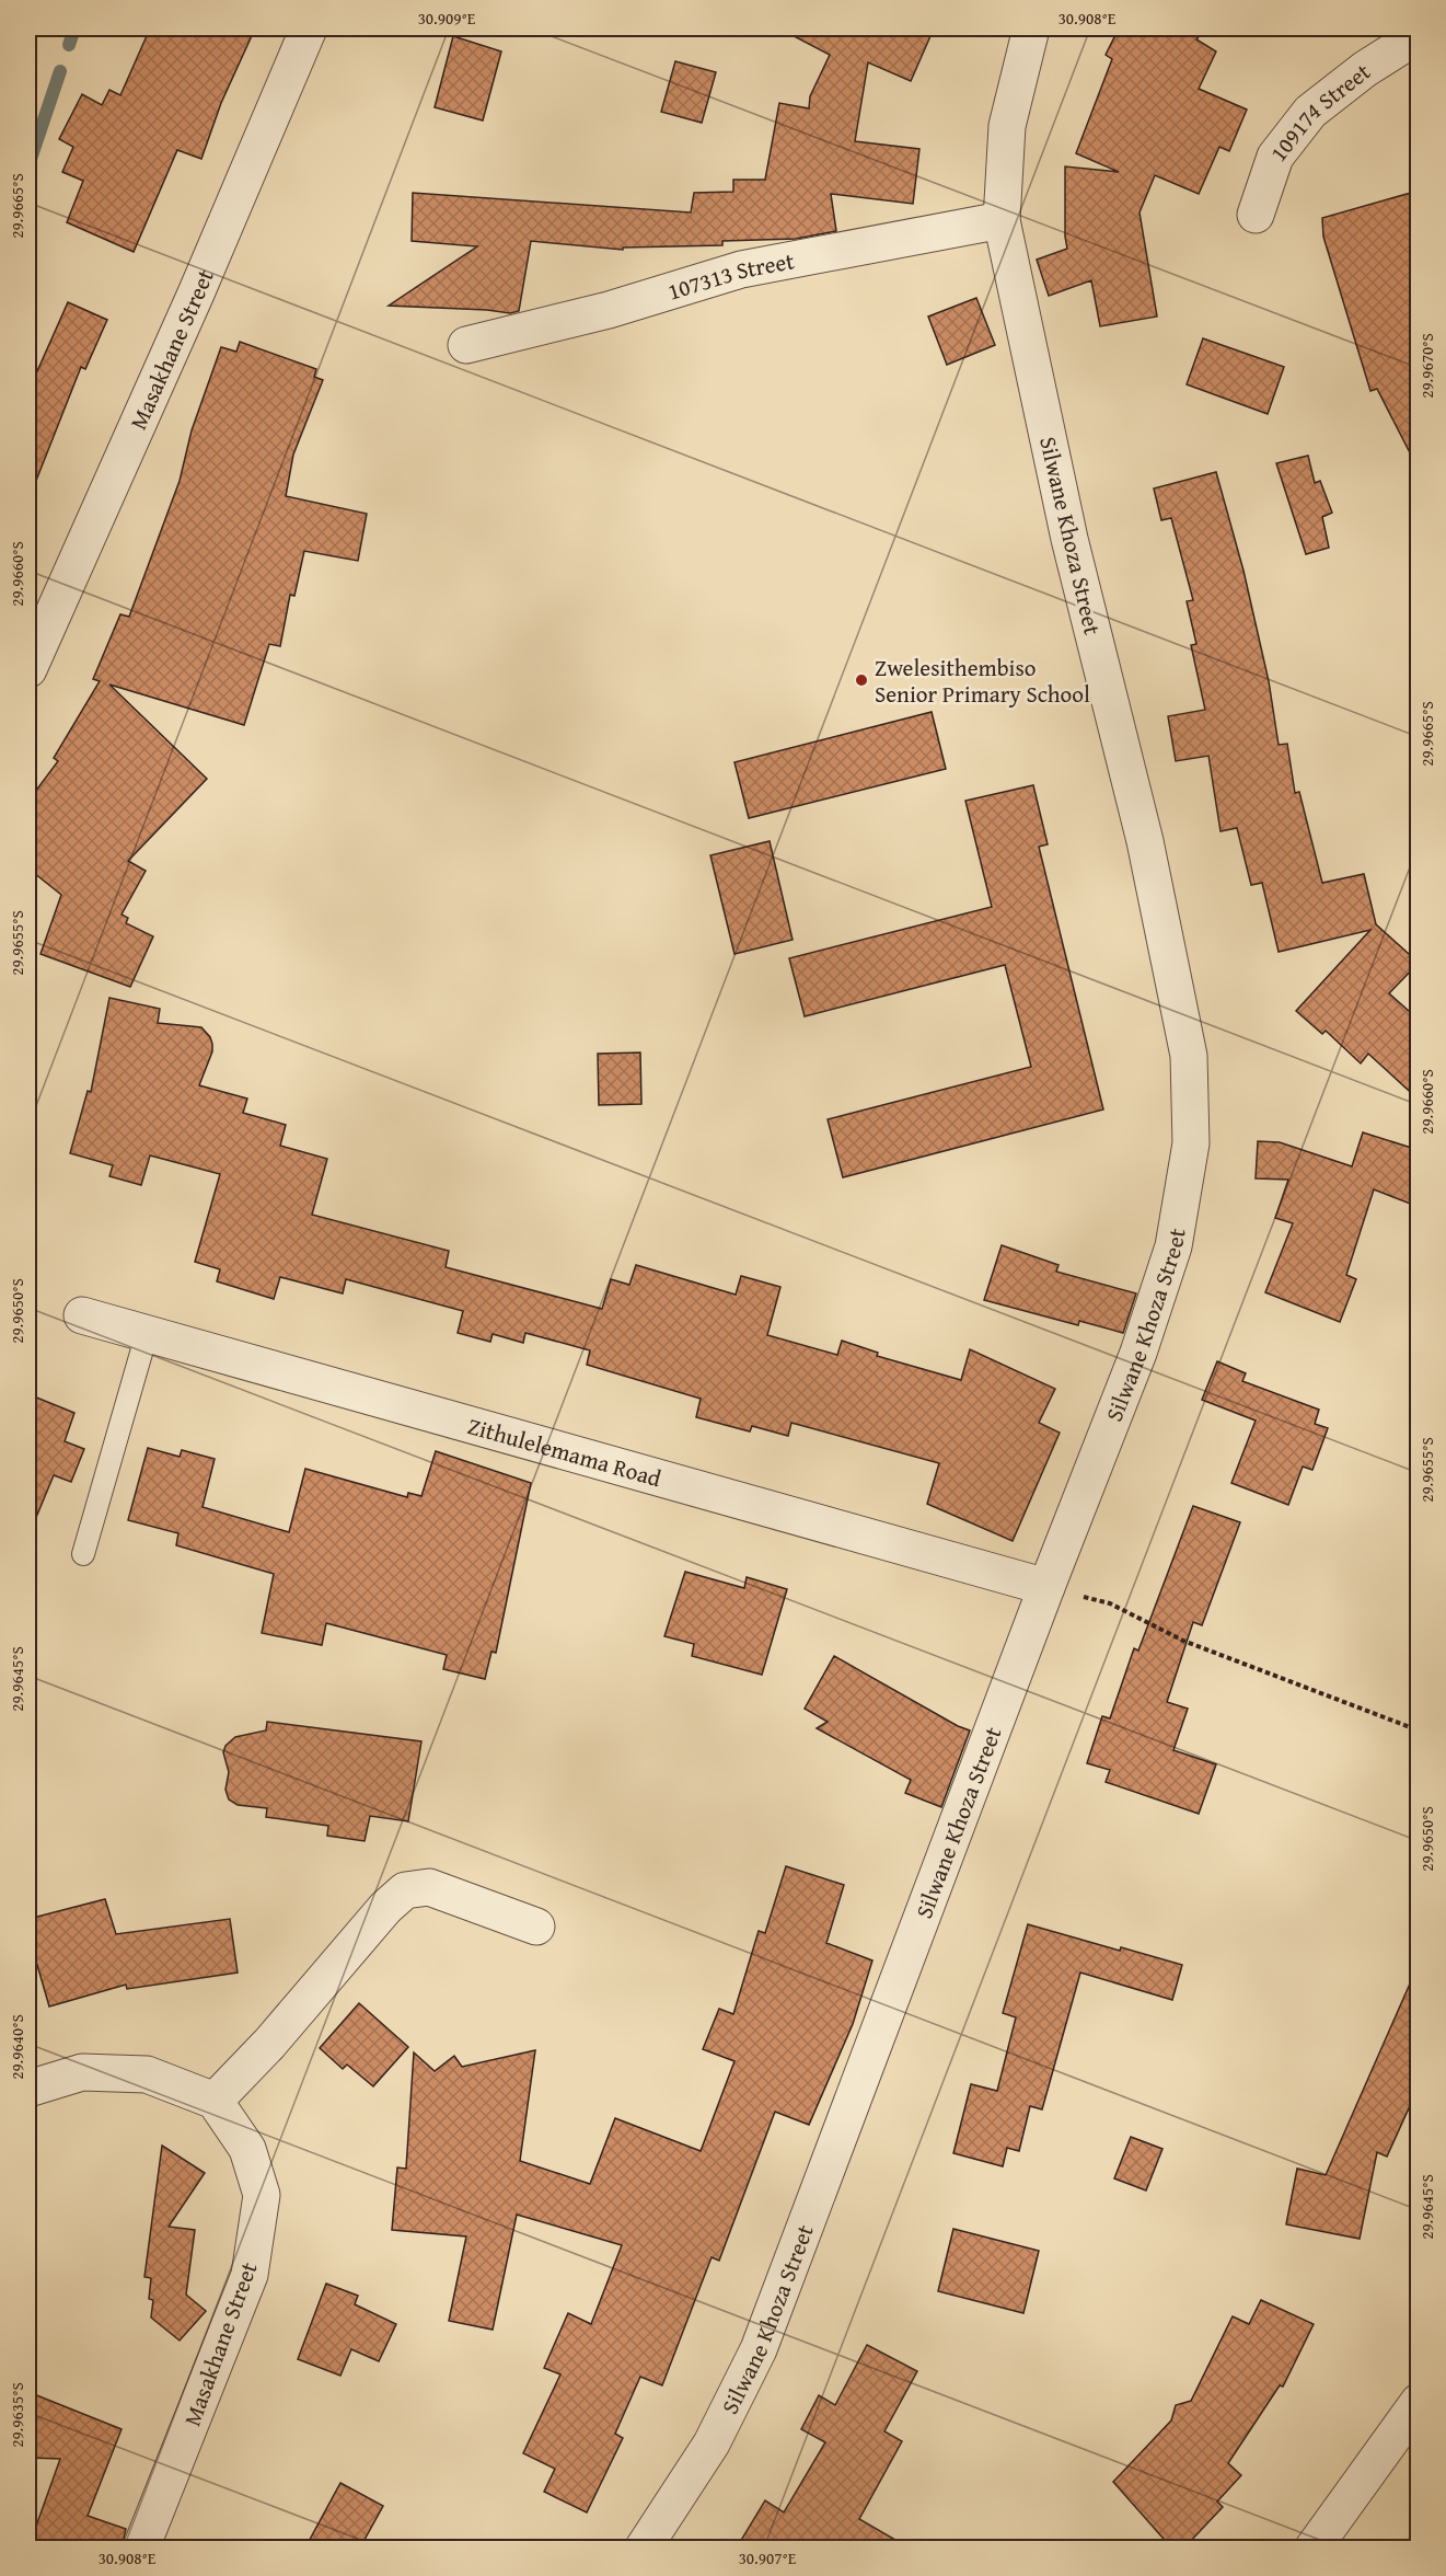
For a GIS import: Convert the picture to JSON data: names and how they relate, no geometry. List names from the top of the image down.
{
  "streets": {
    "street": [
      "109174 Street",
      "107313 Street",
      "Masakhane Street",
      "Silwane Khoza Street",
      "Zithulelemama Road"
    ]
  },
  "crossings": [
    ["107313 Street", "Silwane Khoza Street"],
    ["Silwane Khoza Street", "Zithulelemama Road"]
  ],
  "places": ["Zwelesithembiso Senior Primary School"],
  "coordinates": [
    "30.909°E",
    "30.908°E",
    "29.9665°S",
    "29.9670°S",
    "29.9660°S",
    "29.9655°S",
    "29.9650°S",
    "29.9645°S",
    "29.9640°S",
    "29.9635°S",
    "30.907°E"
  ]
}
